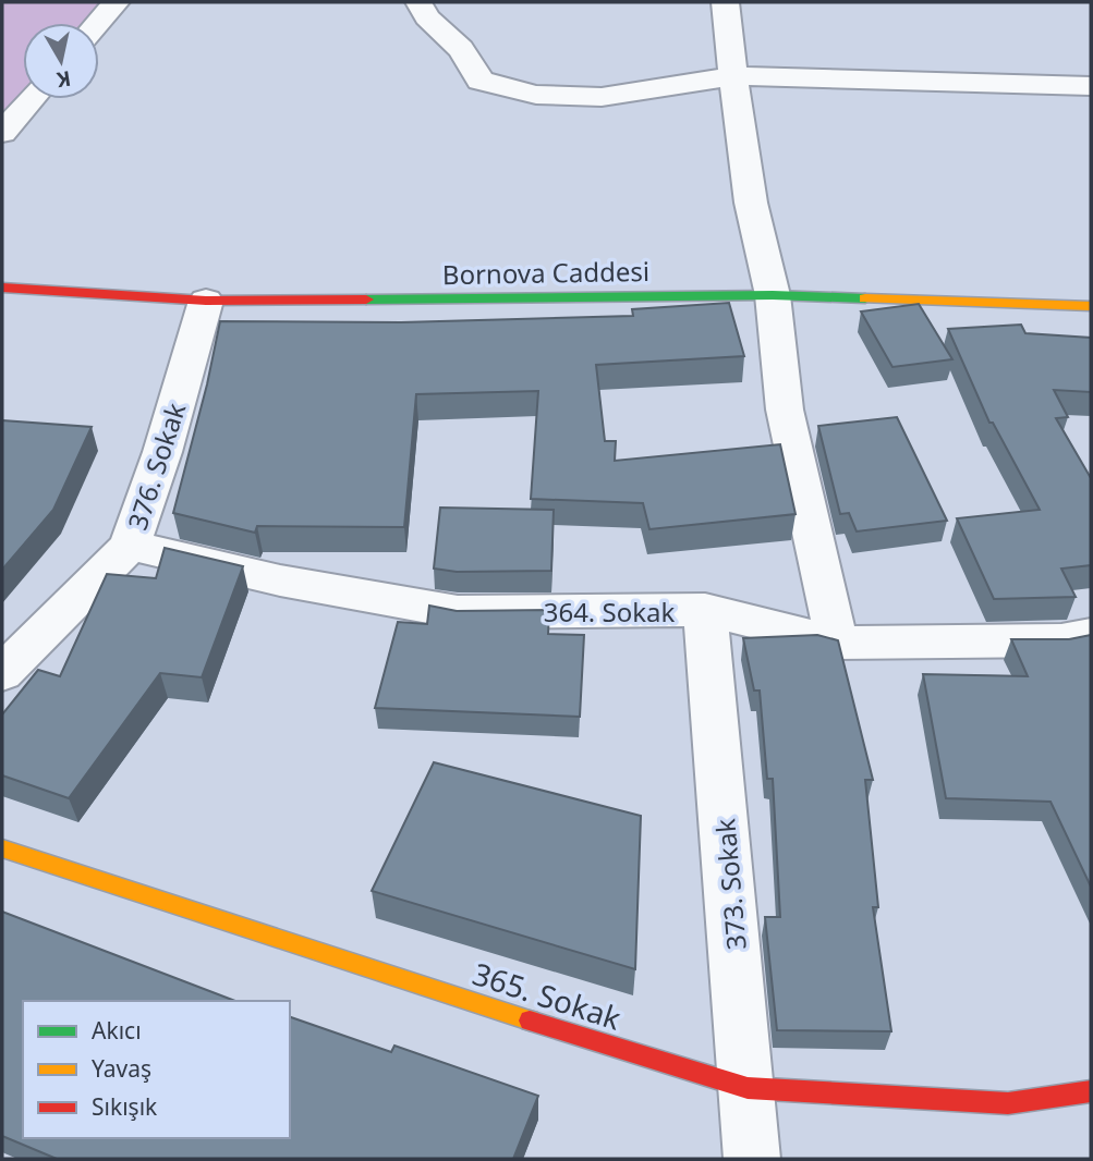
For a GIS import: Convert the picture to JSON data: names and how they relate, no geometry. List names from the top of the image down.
{
  "streets": {
    "street": [
      "Bornova Caddesi",
      "376. Sokak",
      "364. Sokak",
      "373. Sokak",
      "365. Sokak"
    ]
  },
  "crossings": [
    ["Bornova Caddesi", "376. Sokak"],
    ["376. Sokak", "364. Sokak"],
    ["364. Sokak", "373. Sokak"],
    ["373. Sokak", "365. Sokak"]
  ],
  "legend": ["Akıcı", "Yavaş", "Sıkışık"],
  "north": "bottom"
}
